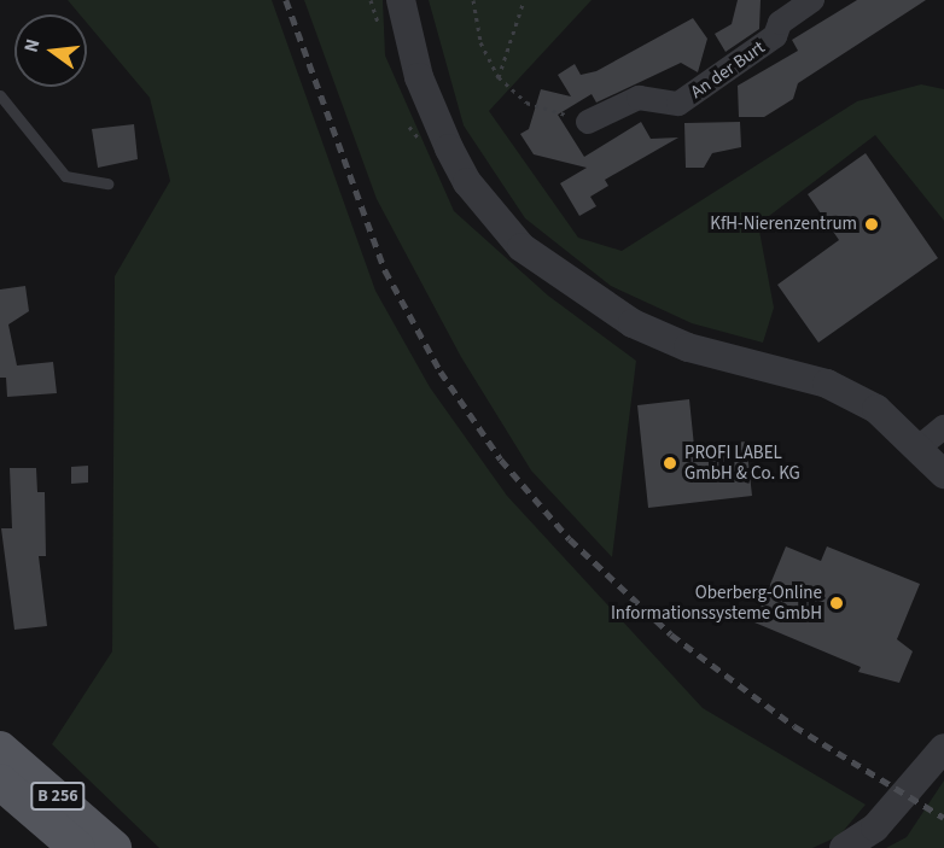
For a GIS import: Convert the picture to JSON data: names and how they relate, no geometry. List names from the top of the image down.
{
  "streets": {
    "main road": ["B 256"],
    "street": ["An der Burt"]
  },
  "places": ["KfH-Nierenzentrum", "PROFI LABEL GmbH & Co. KG", "Oberberg-Online Informationssysteme GmbH"],
  "north": "left"
}
